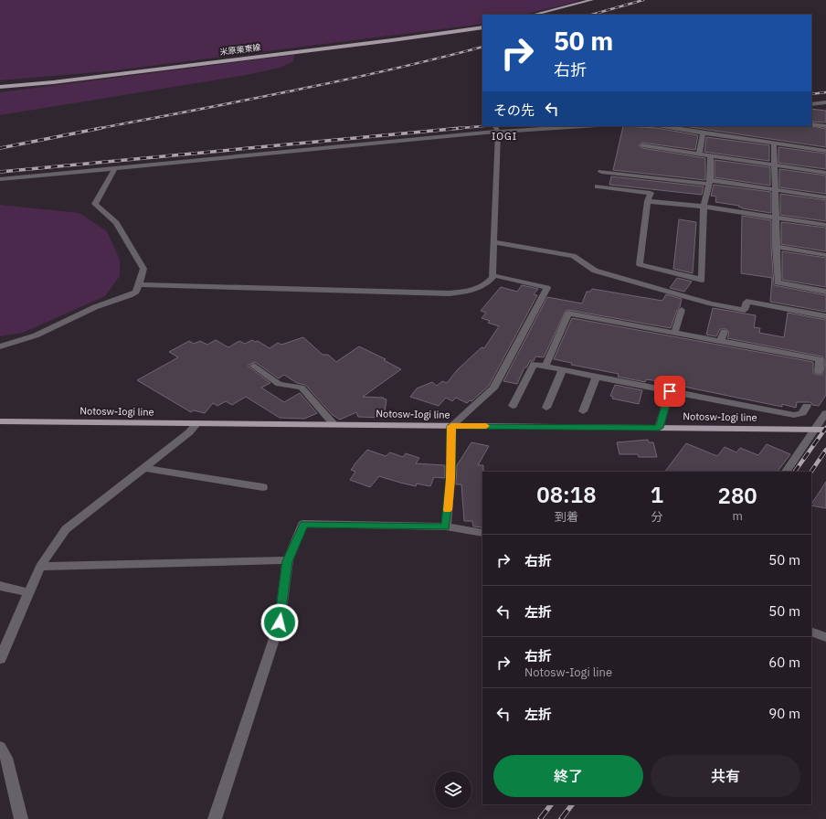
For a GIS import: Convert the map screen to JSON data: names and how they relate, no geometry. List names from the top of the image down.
{
  "streets": {
    "main road": ["米原栗東線", "Notosw-Iogi line"]
  },
  "districts": ["IOGI"],
  "page": {
    "turn": ["50 m", "右折"],
    "then": "その先",
    "eta": [
      "08:18",
      "到着",
      "1",
      "分",
      "280",
      "m"
    ],
    "list": [
      {
        "name": "右折",
        "value": "50 m"
      },
      {
        "name": "左折",
        "value": "50 m"
      },
      {
        "name": "右折",
        "note": "Notosw-Iogi line",
        "value": "60 m"
      },
      {
        "name": "左折",
        "value": "90 m"
      }
    ],
    "buttons": ["終了", "共有"]
  }
}
